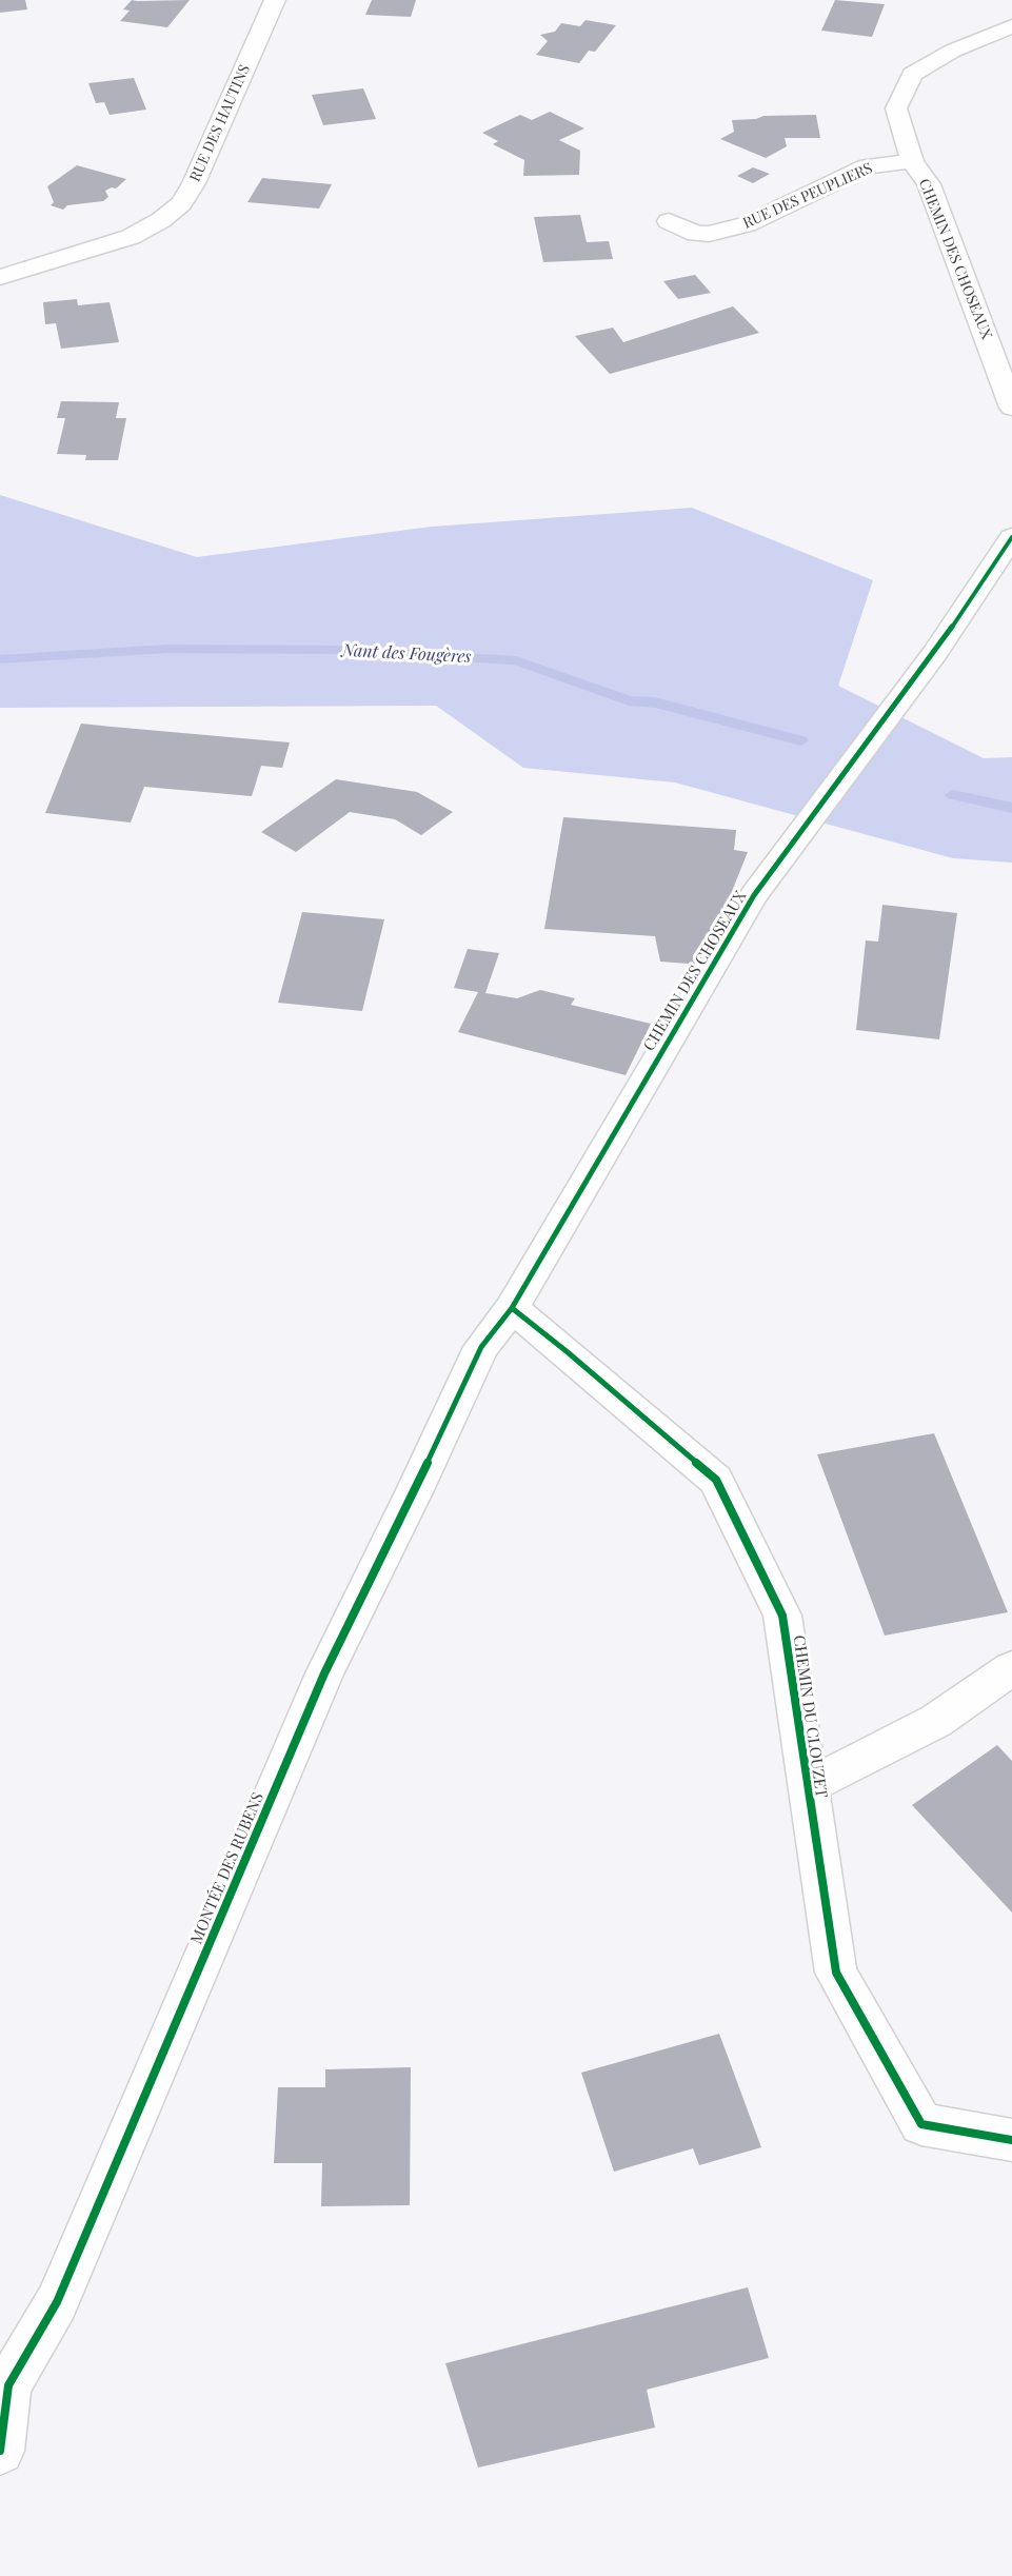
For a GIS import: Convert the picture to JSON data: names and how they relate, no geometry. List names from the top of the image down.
{
  "streets": {
    "street": [
      "RUE DES HAUTINS",
      "RUE DES PEUPLIERS",
      "CHEMIN DES CHOSEAUX",
      "CHEMIN DU CLOUZET",
      "MONTÉE DES RUBENS"
    ]
  },
  "crossings": [
    ["RUE DES PEUPLIERS", "CHEMIN DES CHOSEAUX"],
    ["CHEMIN DES CHOSEAUX", "CHEMIN DU CLOUZET"],
    ["CHEMIN DES CHOSEAUX", "MONTÉE DES RUBENS"],
    ["CHEMIN DU CLOUZET", "MONTÉE DES RUBENS"]
  ],
  "water": ["Nant des Fougères"]
}
